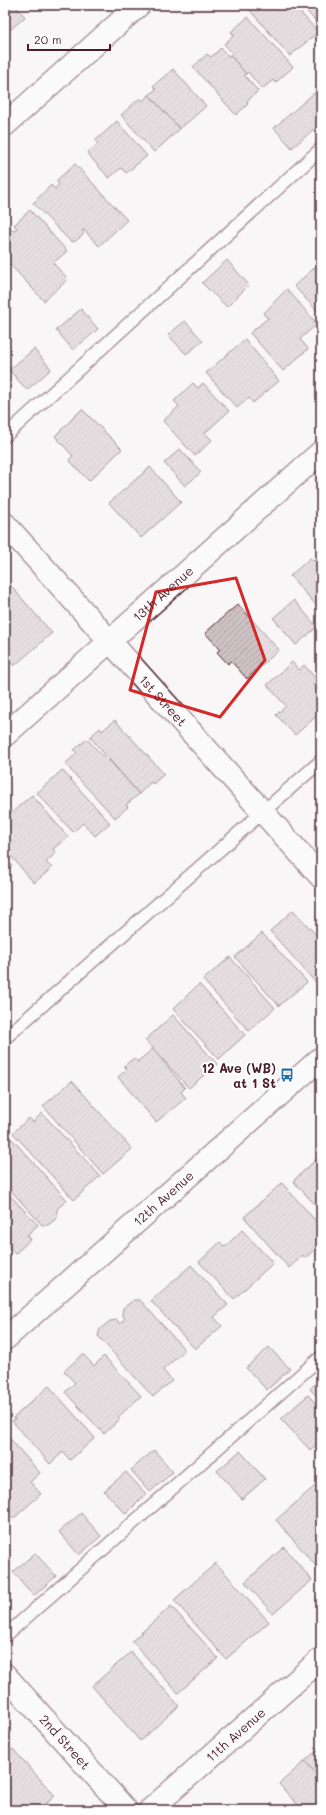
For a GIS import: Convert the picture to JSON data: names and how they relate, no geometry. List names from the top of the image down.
{
  "streets": {
    "street": [
      "13th Avenue",
      "1st Street",
      "12th Avenue",
      "11th Avenue",
      "2nd Street"
    ]
  },
  "crossings": [
    ["13th Avenue", "1st Street"]
  ],
  "places": {
    "bus stop": ["12 Ave (WB) at 1 St"]
  },
  "scale_bar": "20 m"
}
